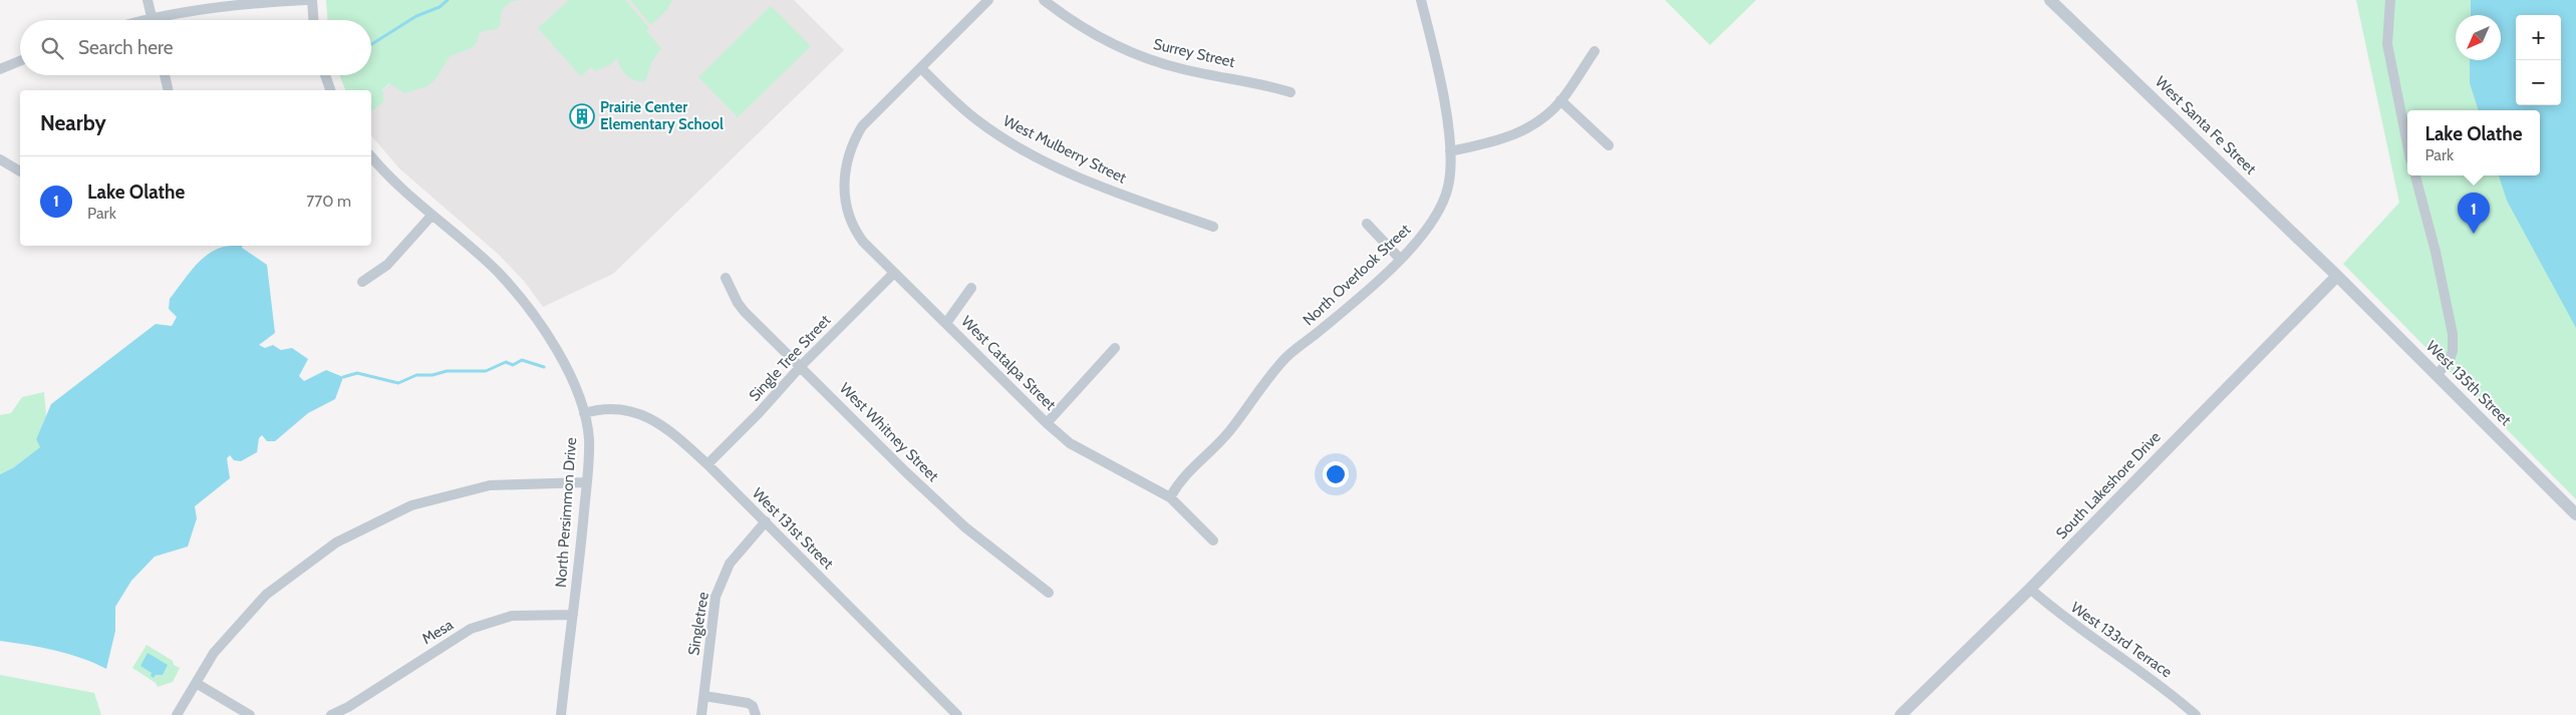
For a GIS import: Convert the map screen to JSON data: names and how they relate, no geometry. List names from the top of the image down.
{
  "streets": {
    "street": [
      "Surrey Street",
      "West Santa Fe Street",
      "West Mulberry Street",
      "North Overlook Street",
      "Single Tree Street",
      "West Catalpa Street",
      "West 135th Street",
      "West Whitney Street",
      "South Lakeshore Drive",
      "North Persimmon Drive",
      "West 131st Street",
      "Singletree",
      "Mesa",
      "West 133rd Terrace"
    ]
  },
  "crossings": [
    ["West Santa Fe Street", "West 135th Street"],
    ["West Santa Fe Street", "South Lakeshore Drive"],
    ["West Mulberry Street", "West Catalpa Street"],
    ["North Overlook Street", "West Catalpa Street"],
    ["Single Tree Street", "West Catalpa Street"],
    ["Single Tree Street", "West Whitney Street"],
    ["Single Tree Street", "West 131st Street"],
    ["West 135th Street", "South Lakeshore Drive"],
    ["South Lakeshore Drive", "West 133rd Terrace"],
    ["North Persimmon Drive", "West 131st Street"],
    ["North Persimmon Drive", "Mesa"],
    ["West 131st Street", "Singletree"]
  ],
  "places": {
    "building": ["Prairie Center Elementary School"]
  },
  "north": "bottom left",
  "page": {
    "map_buttons": ["+", "−"],
    "search": "Search here",
    "heading": "Nearby",
    "popup": ["Lake Olathe", "Park"],
    "list": [
      {
        "mark": "1",
        "name": "Lake Olathe",
        "note": "Park",
        "value": "770 m"
      }
    ],
    "pins": "1"
  }
}
